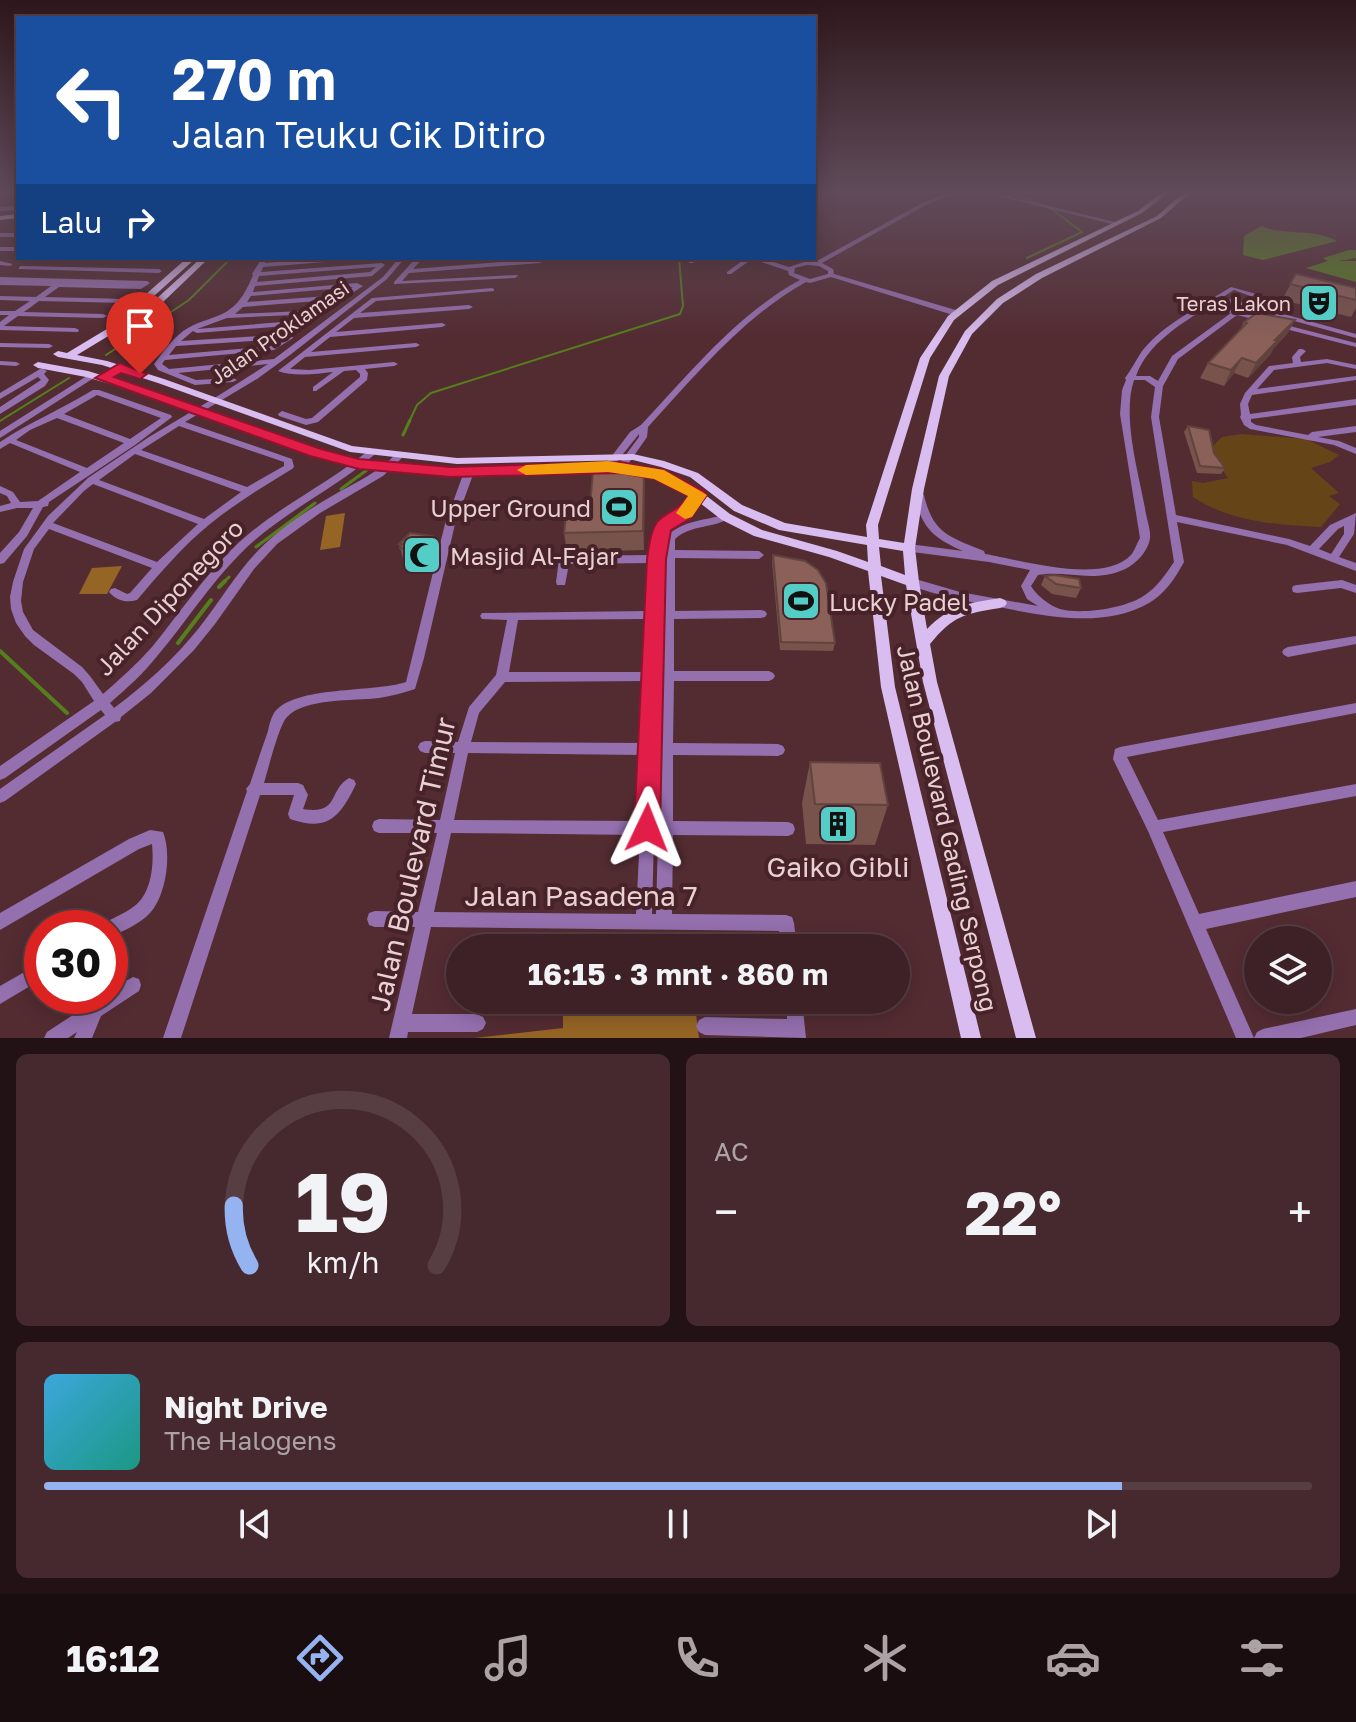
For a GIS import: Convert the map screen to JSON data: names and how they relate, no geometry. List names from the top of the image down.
{
  "streets": {
    "main road": ["Jalan Boulevard Gading Serpong"],
    "street": [
      "Jalan Proklamasi",
      "Jalan Diponegoro",
      "Jalan Boulevard Timur",
      "Jalan Pasadena 7"
    ]
  },
  "crossings": [
    ["Jalan Boulevard Timur", "Jalan Pasadena 7"]
  ],
  "places": {
    "theatre": ["Teras Lakon"],
    "sports": ["Upper Ground", "Lucky Padel"],
    "mosque": ["Masjid Al-Fajar"],
    "building": ["Gaiko Gibli"]
  },
  "page": {
    "turn": ["270 m", "Jalan Teuku Cik Ditiro"],
    "then": "Lalu",
    "limit": "30",
    "trip": "16:15 · 3 mnt · 860 m",
    "tile": "AC",
    "heat": ["−", "22°", "+"],
    "song": ["Night Drive", "The Halogens"],
    "tabs": "16:12",
    "gauge": ["19", "km/h"]
  }
}
